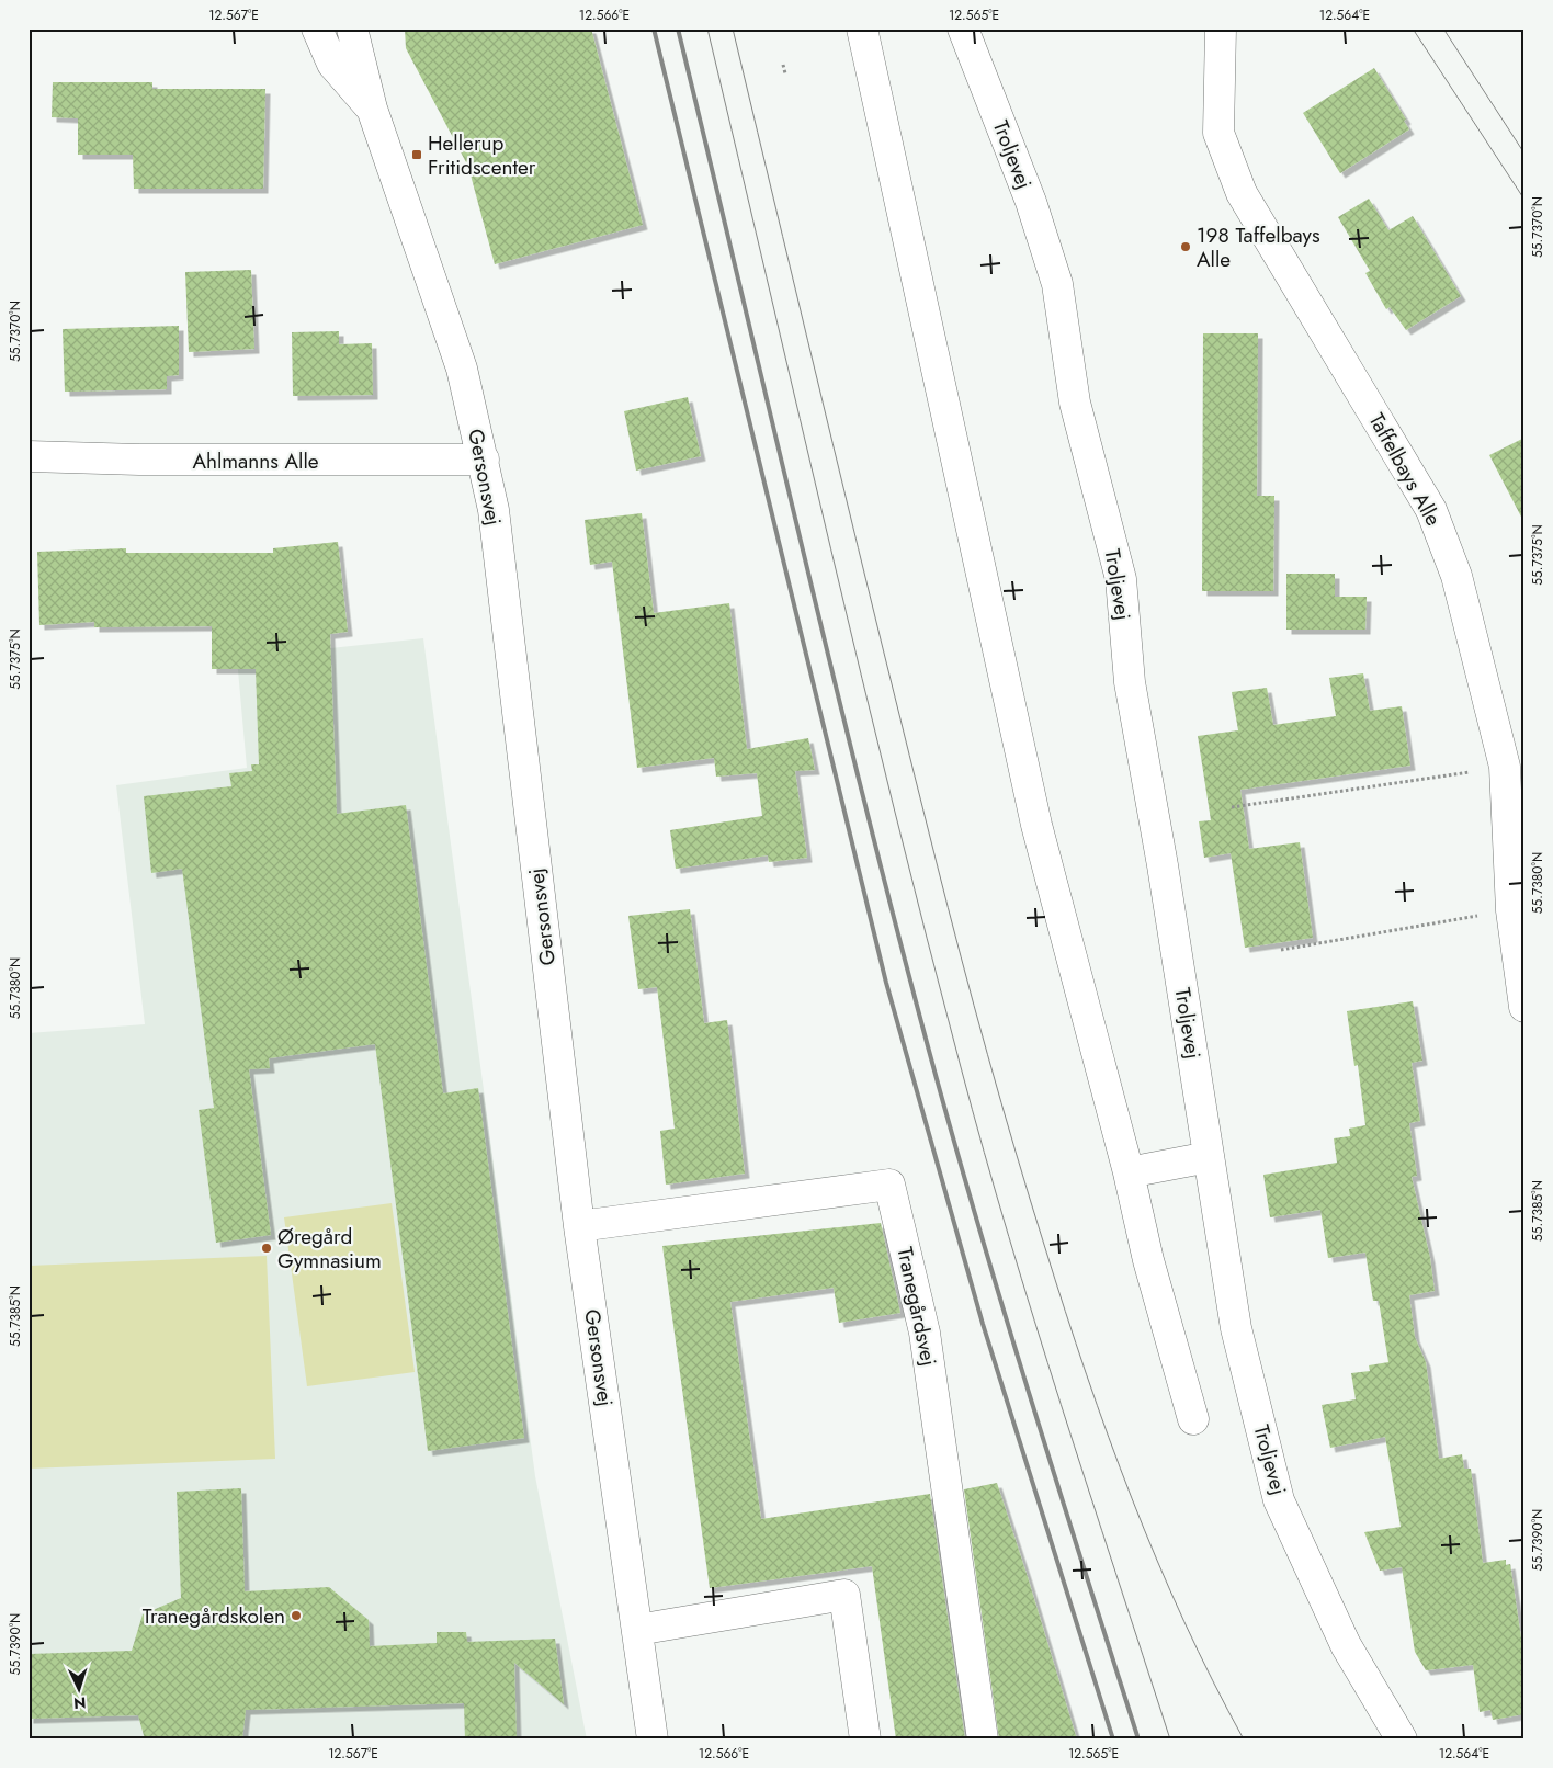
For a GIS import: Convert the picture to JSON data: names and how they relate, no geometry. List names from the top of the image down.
{
  "streets": {
    "street": [
      "Troljevej",
      "Ahlmanns Alle",
      "Taffelbays Alle",
      "Gersonsvej",
      "Tranegårdsvej"
    ]
  },
  "crossings": [
    ["Ahlmanns Alle", "Gersonsvej"],
    ["Gersonsvej", "Tranegårdsvej"]
  ],
  "places": {
    "transit": ["Hellerup Fritidscenter"],
    "other": ["198 Taffelbays Alle", "Øregård Gymnasium", "Tranegårdskolen"]
  },
  "north": "bottom",
  "coordinates": [
    "12.567°E",
    "12.566°E",
    "12.565°E",
    "12.564°E",
    "55.7370°N",
    "55.7375°N",
    "55.7380°N",
    "55.7385°N",
    "55.7390°N"
  ]
}
